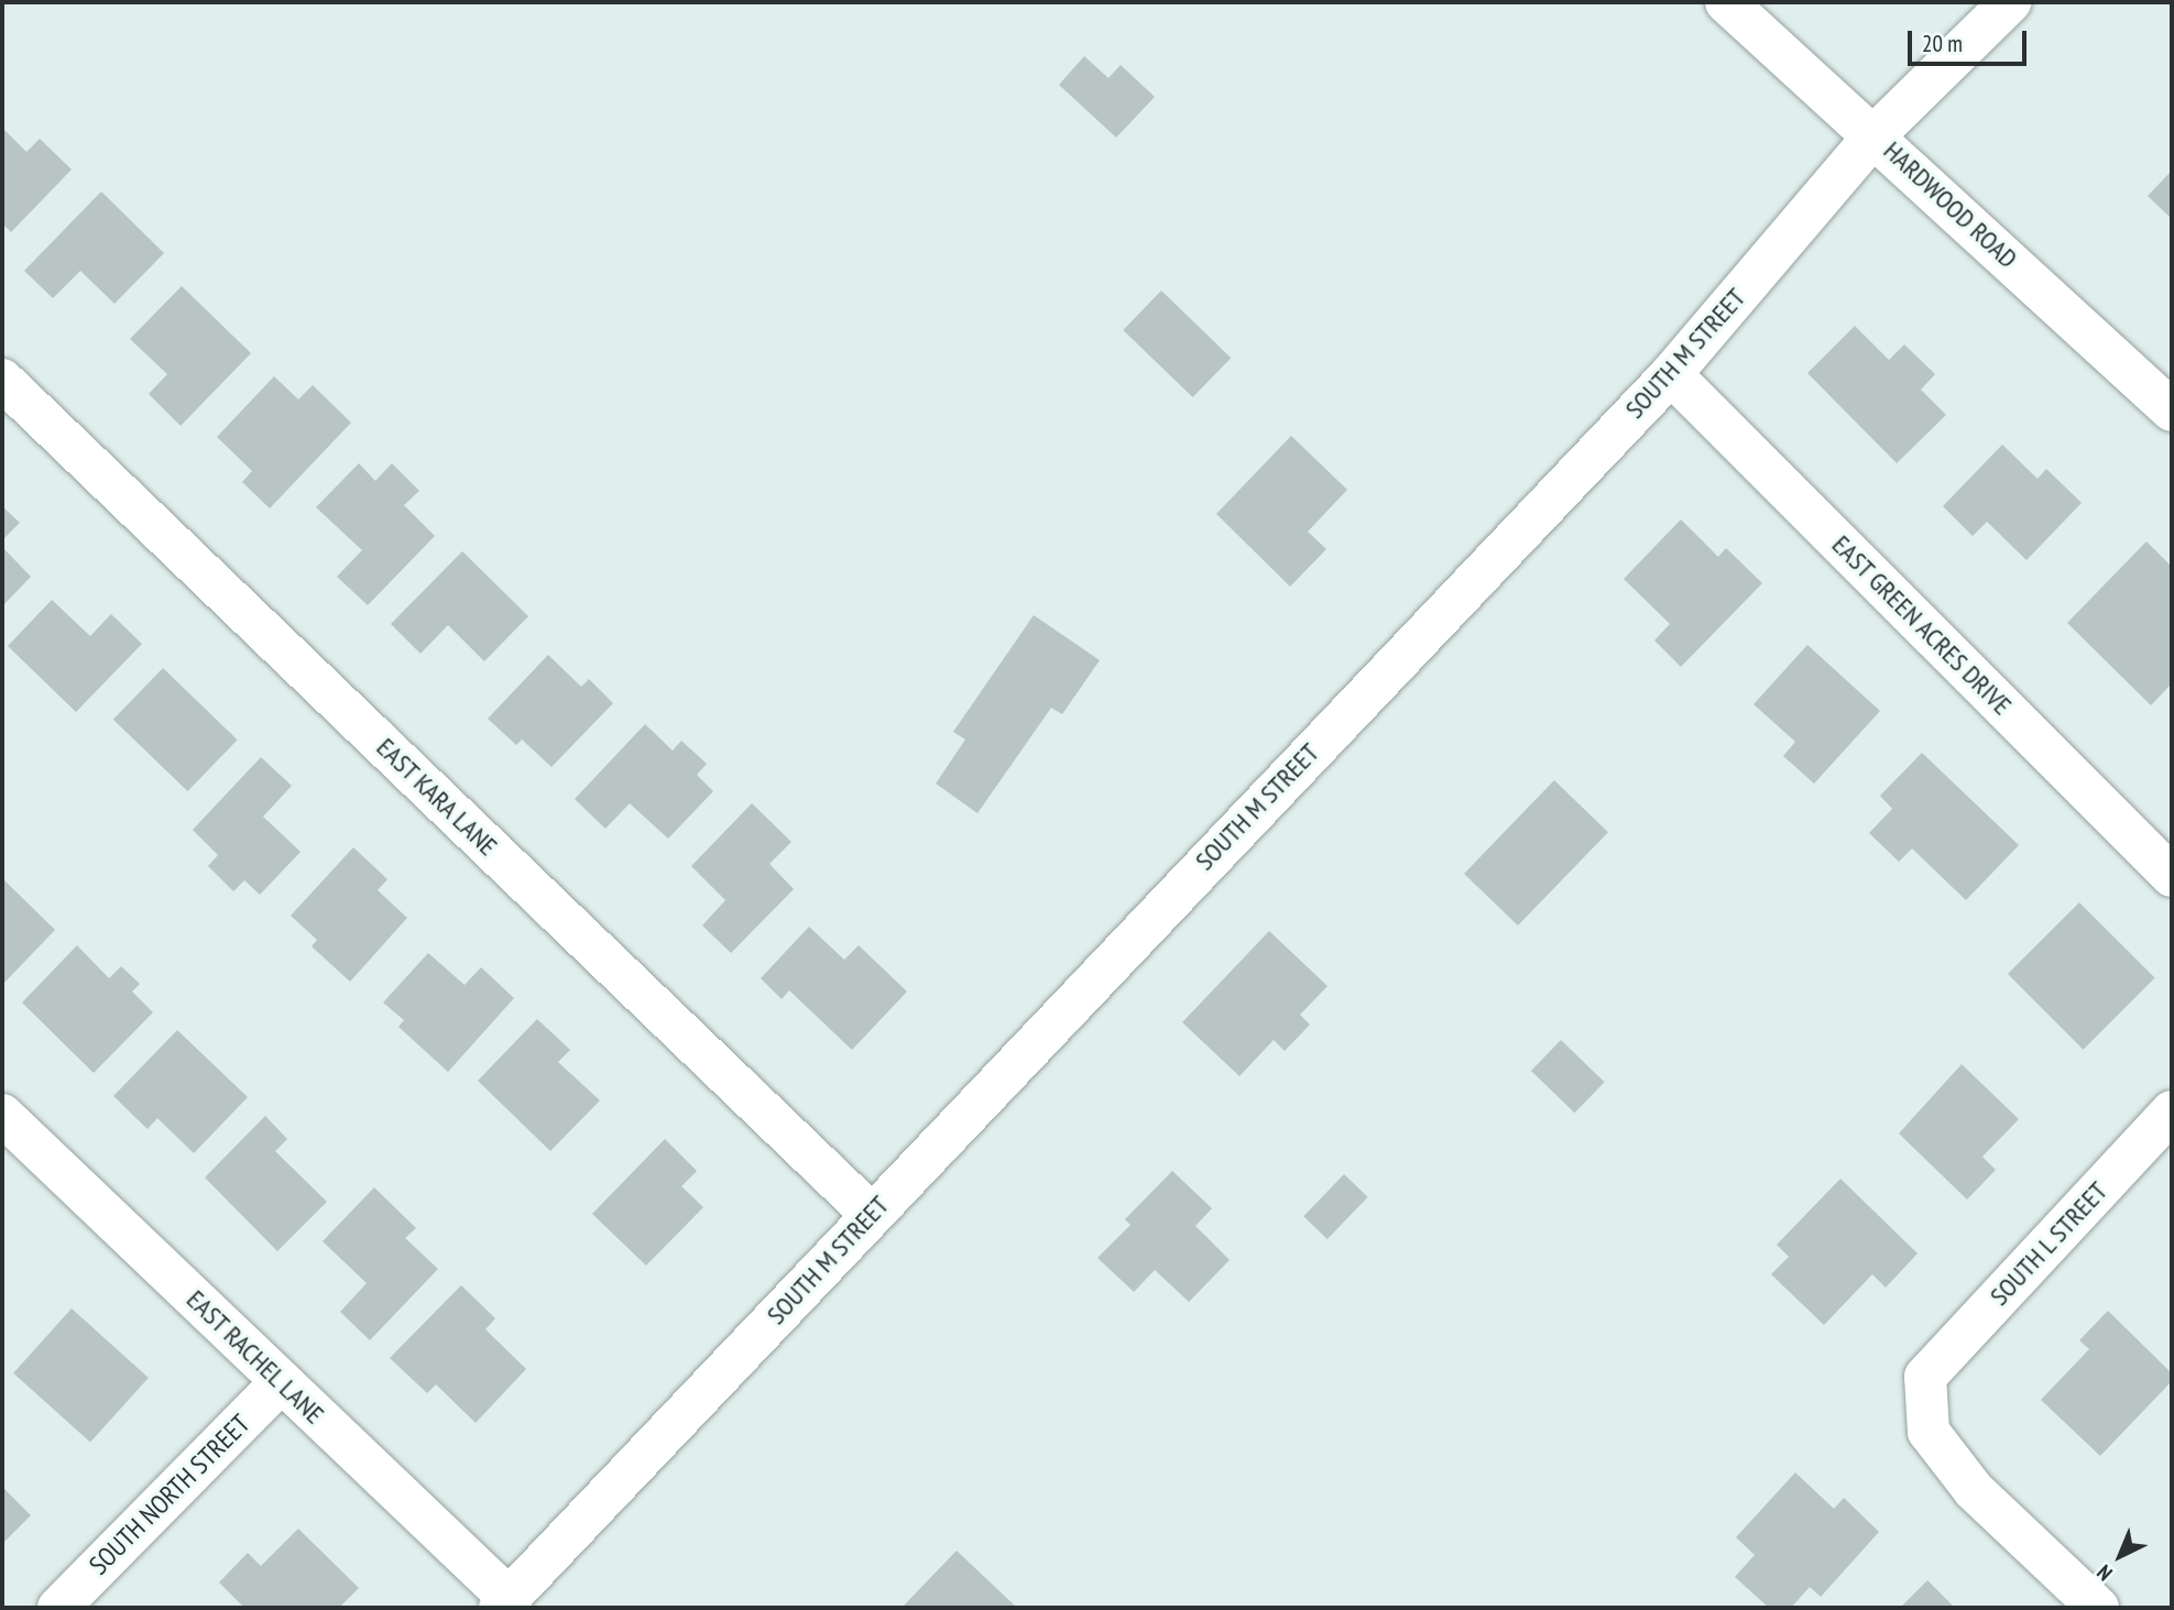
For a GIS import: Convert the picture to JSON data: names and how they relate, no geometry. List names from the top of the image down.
{
  "streets": {
    "street": [
      "HARDWOOD ROAD",
      "SOUTH M STREET",
      "EAST GREEN ACRES DRIVE",
      "EAST KARA LANE",
      "SOUTH L STREET",
      "EAST RACHEL LANE",
      "SOUTH NORTH STREET"
    ]
  },
  "crossings": [
    ["HARDWOOD ROAD", "SOUTH M STREET"],
    ["SOUTH M STREET", "EAST GREEN ACRES DRIVE"],
    ["SOUTH M STREET", "EAST KARA LANE"],
    ["SOUTH M STREET", "EAST RACHEL LANE"],
    ["EAST RACHEL LANE", "SOUTH NORTH STREET"]
  ],
  "scale_bar": "20 m",
  "north": "bottom left"
}
